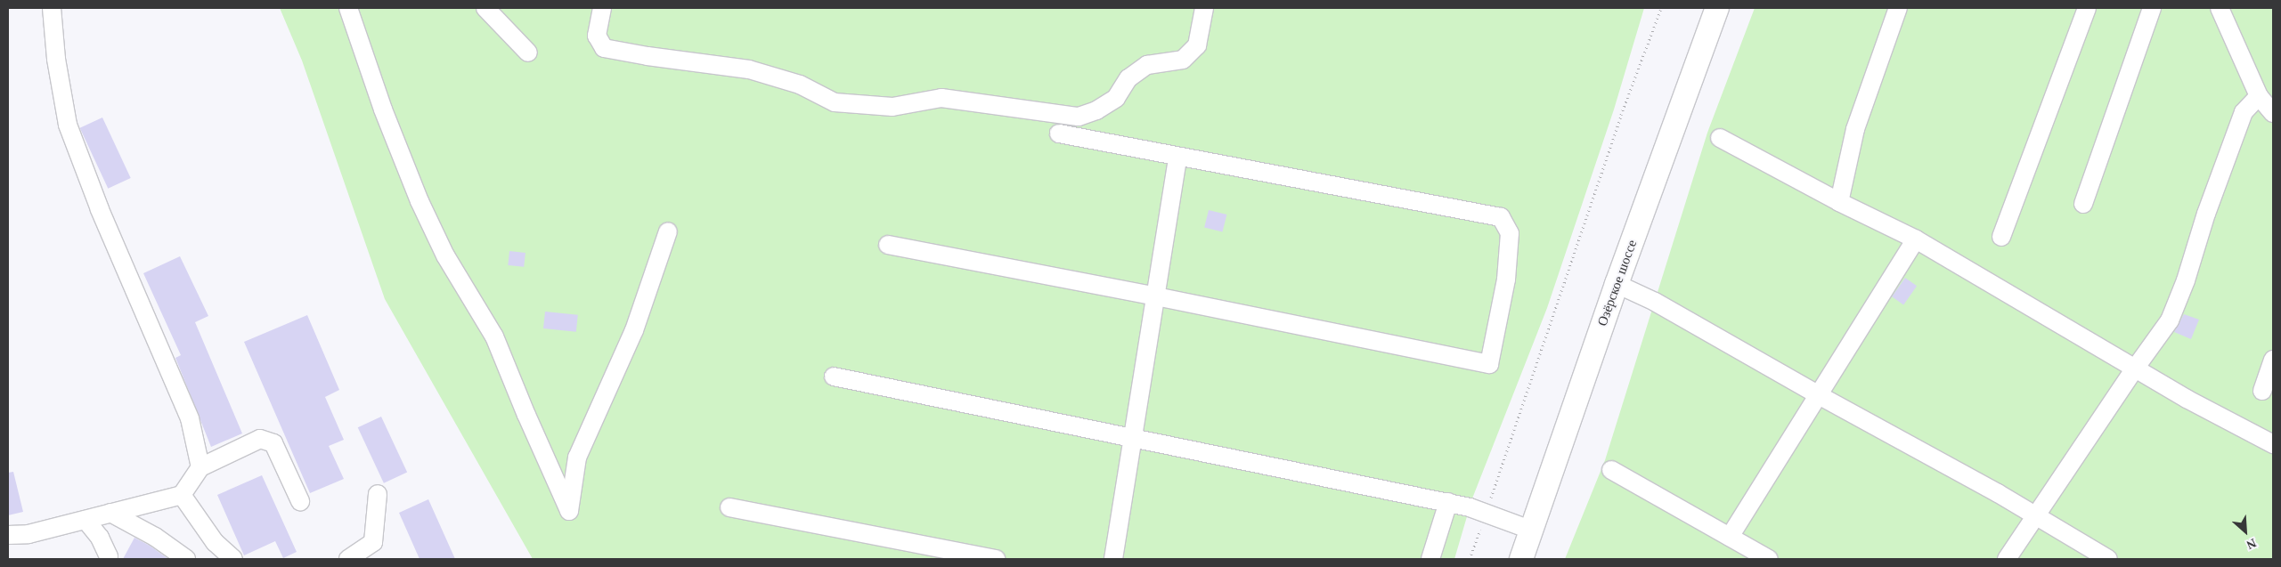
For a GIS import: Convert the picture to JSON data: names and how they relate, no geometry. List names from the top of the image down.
{
  "streets": {
    "main road": ["Озёрское шоссе"]
  },
  "north": "bottom right"
}
